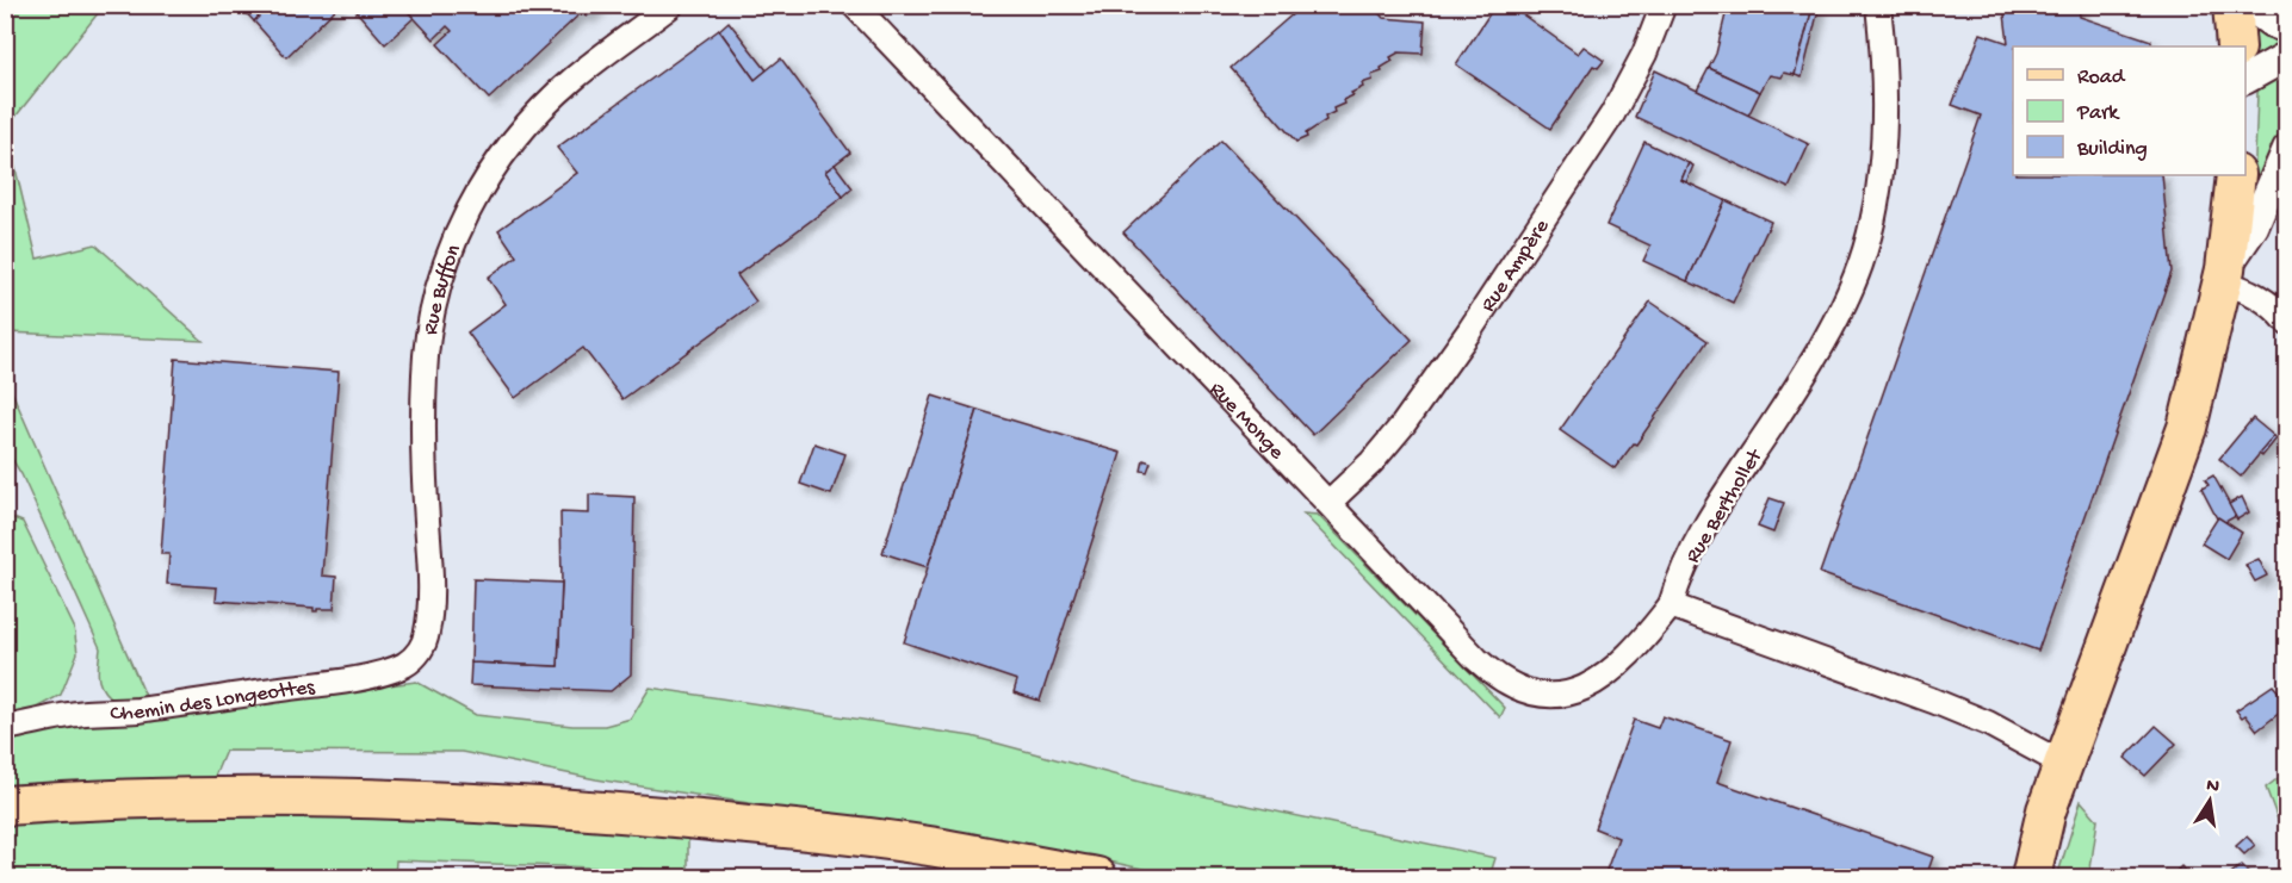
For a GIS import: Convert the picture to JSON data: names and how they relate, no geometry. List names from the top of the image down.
{
  "streets": {
    "street": [
      "Rue Ampère",
      "Rue Buffon",
      "Rue Monge",
      "Rue Berthollet",
      "Chemin des Longeottes"
    ]
  },
  "crossings": [
    ["Rue Ampère", "Rue Monge"],
    ["Rue Buffon", "Chemin des Longeottes"],
    ["Rue Monge", "Rue Berthollet"]
  ],
  "legend": ["Road", "Park", "Building"],
  "north": "top"
}
